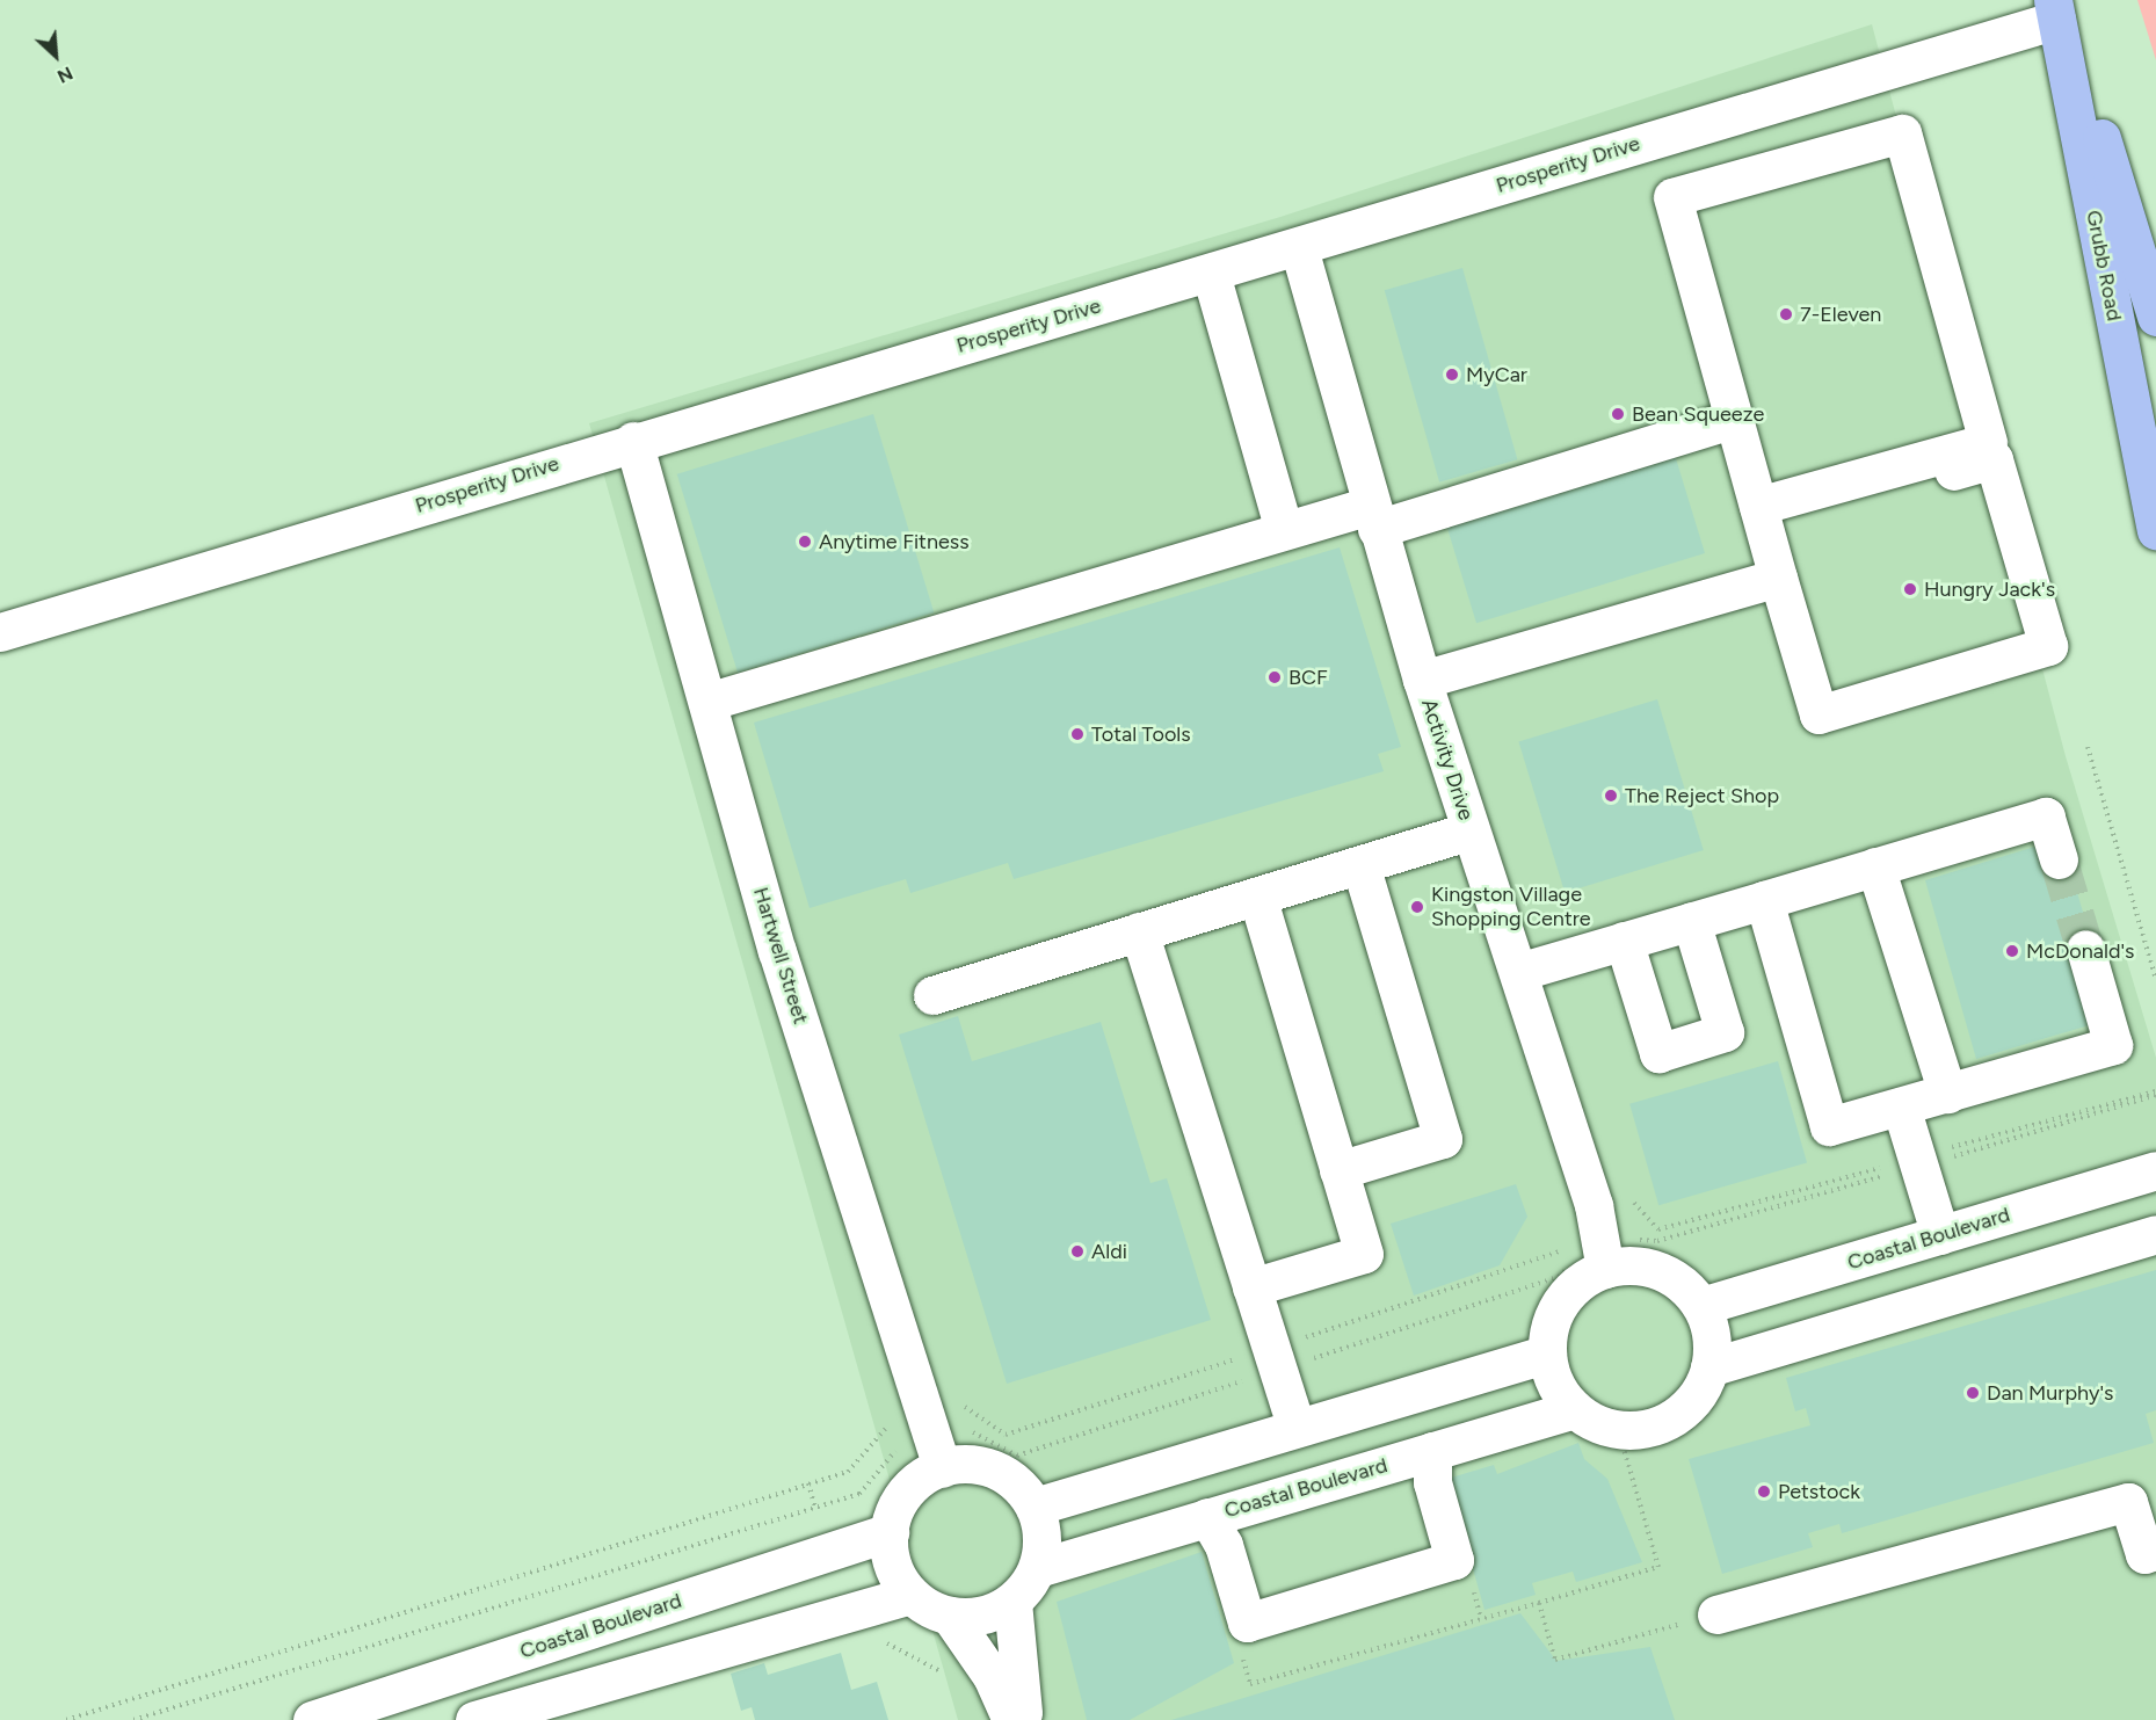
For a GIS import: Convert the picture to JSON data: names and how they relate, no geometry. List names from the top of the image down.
{
  "streets": {
    "main road": ["Grubb Road"],
    "street": [
      "Prosperity Drive",
      "Activity Drive",
      "Hartwell Street",
      "Coastal Boulevard"
    ]
  },
  "crossings": [
    ["Prosperity Drive", "Grubb Road"],
    ["Prosperity Drive", "Activity Drive"],
    ["Prosperity Drive", "Hartwell Street"],
    ["Activity Drive", "Coastal Boulevard"],
    ["Hartwell Street", "Coastal Boulevard"]
  ],
  "places": [
    "7-Eleven",
    "MyCar",
    "Bean Squeeze",
    "Anytime Fitness",
    "Hungry Jack's",
    "BCF",
    "Total Tools",
    "The Reject Shop",
    "Kingston Village Shopping Centre",
    "McDonald's",
    "Aldi",
    "Dan Murphy's",
    "Petstock"
  ],
  "north": "bottom right"
}
